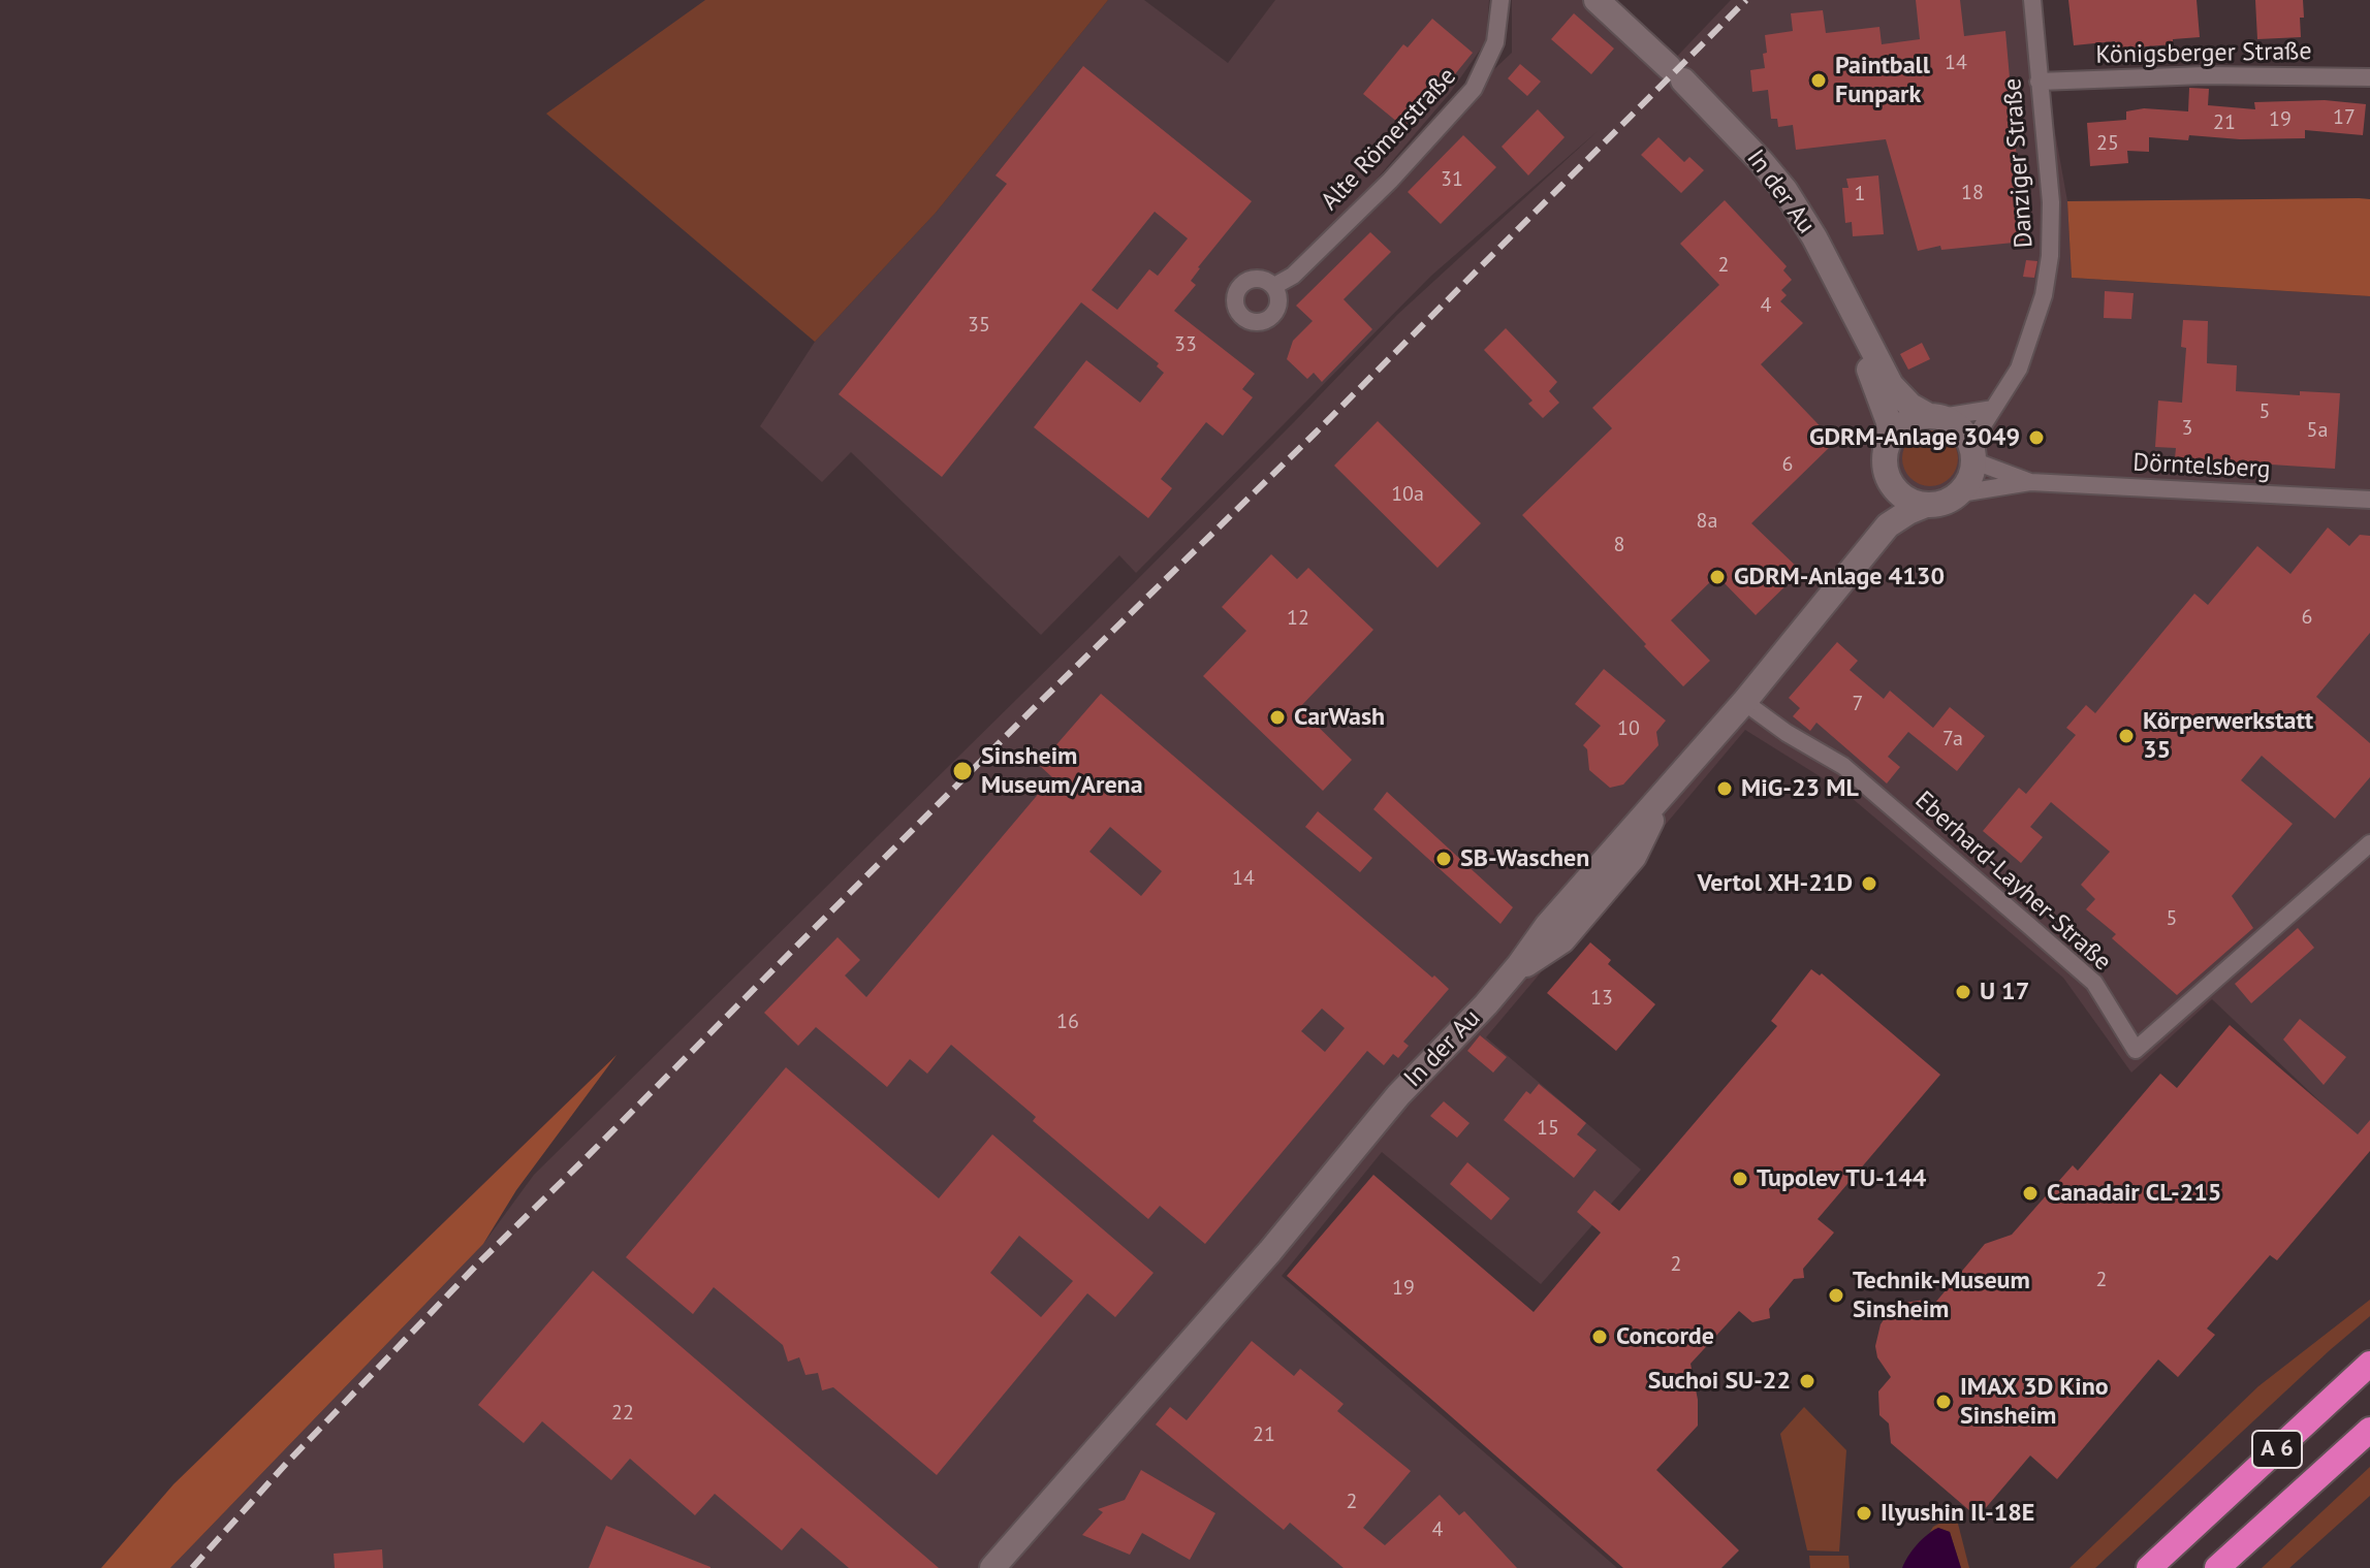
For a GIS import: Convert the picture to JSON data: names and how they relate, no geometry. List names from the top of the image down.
{
  "streets": {
    "highway": ["A 6"],
    "street": [
      "Königsberger Straße",
      "Alte Römerstraße",
      "Danziger Straße",
      "In der Au",
      "Dörntelsberg",
      "Eberhard-Layher-Straße"
    ]
  },
  "crossings": [
    ["Königsberger Straße", "Danziger Straße"],
    ["Danziger Straße", "In der Au"],
    ["Danziger Straße", "Dörntelsberg"],
    ["In der Au", "Dörntelsberg"],
    ["In der Au", "Eberhard-Layher-Straße"]
  ],
  "places": [
    "Paintball Funpark",
    "GDRM-Anlage 3049",
    "GDRM-Anlage 4130",
    "CarWash",
    "Körperwerkstatt 35",
    "Sinsheim Museum/Arena",
    "MiG-23 ML",
    "SB-Waschen",
    "Vertol XH-21D",
    "U 17",
    "Tupolev TU-144",
    "Canadair CL-215",
    "Technik-Museum Sinsheim",
    "Concorde",
    "Suchoi SU-22",
    "IMAX 3D Kino Sinsheim",
    "Ilyushin Il-18E"
  ],
  "house_numbers": [
    "14",
    "17",
    "19",
    "21",
    "25",
    "31",
    "18",
    "1",
    "2",
    "4",
    "35",
    "33",
    "5",
    "3",
    "5a",
    "6",
    "10a",
    "8a",
    "8",
    "6",
    "12",
    "7",
    "10",
    "7a",
    "14",
    "5",
    "13",
    "16",
    "15",
    "2",
    "2",
    "19",
    "22",
    "21",
    "2",
    "4"
  ]
}
